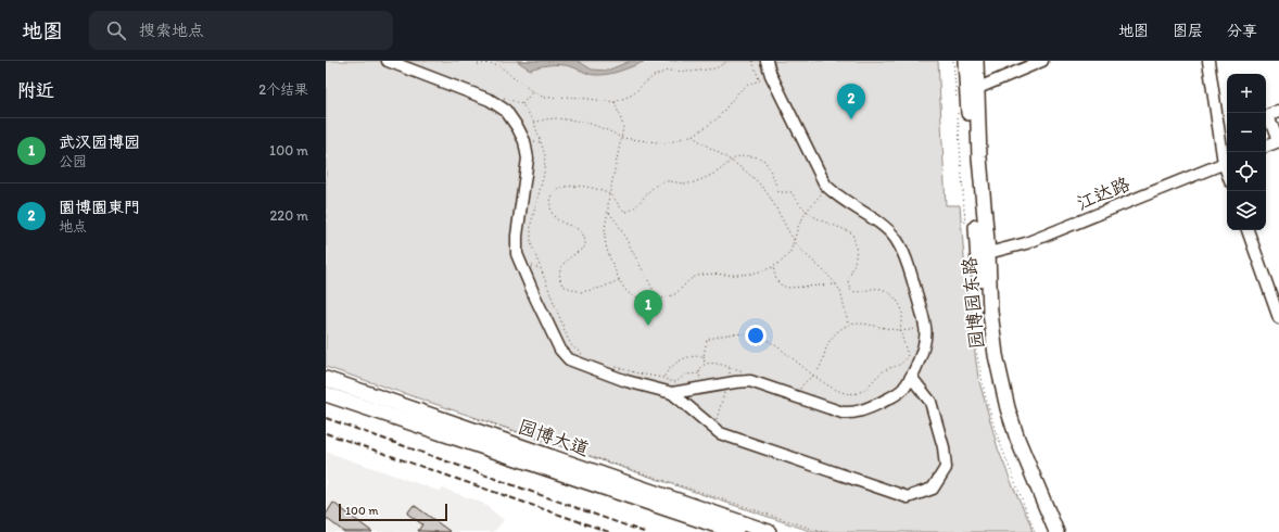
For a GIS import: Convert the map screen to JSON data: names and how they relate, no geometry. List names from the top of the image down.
{
  "streets": {
    "main road": ["园博园东路", "园博大道"],
    "street": ["江达路"]
  },
  "crossings": [
    ["江达路", "园博园东路"]
  ],
  "scale_bar": "100 m",
  "page": {
    "header": "地图",
    "search": "搜索地点",
    "nav": ["地图", "图层", "分享"],
    "heading": ["附近", "2个结果"],
    "map_buttons": ["+", "−"],
    "pins": ["2", "1"],
    "list": [
      {
        "mark": "1",
        "name": "武汉园博园",
        "note": "公园",
        "value": "100 m"
      },
      {
        "mark": "2",
        "name": "園博園東門",
        "note": "地点",
        "value": "220 m"
      }
    ],
    "scale": "100 m"
  }
}
